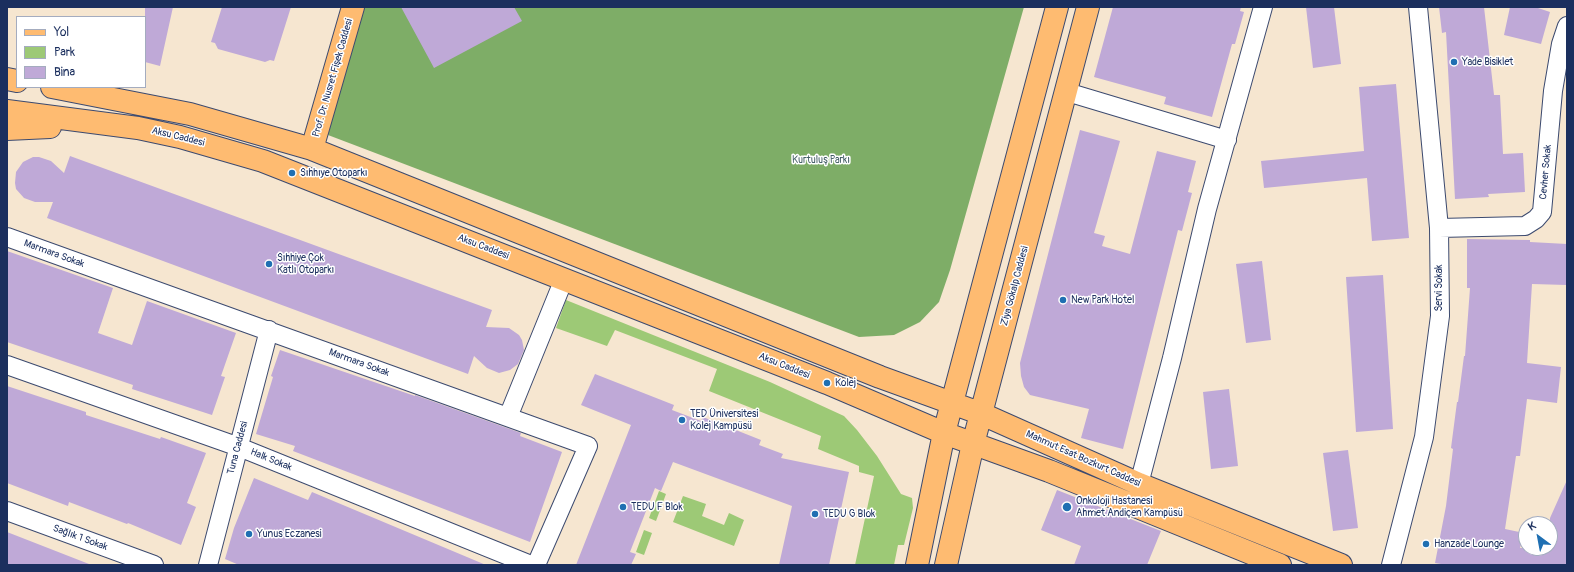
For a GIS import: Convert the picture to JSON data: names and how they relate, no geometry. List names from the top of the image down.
{
  "streets": {
    "main road": [
      "Prof. Dr. Nusret Fişek Caddesi",
      "Aksu Caddesi",
      "Ziya Gökalp Caddesi",
      "Mahmut Esat Bozkurt Caddesi"
    ],
    "street": [
      "Cevher Sokak",
      "Marmara Sokak",
      "Servi Sokak",
      "Tuna Caddesi",
      "Halk Sokak",
      "Sağlık 1 Sokak"
    ]
  },
  "crossings": [
    ["Aksu Caddesi", "Ziya Gökalp Caddesi"],
    ["Cevher Sokak", "Servi Sokak"],
    ["Marmara Sokak", "Tuna Caddesi"],
    ["Ziya Gökalp Caddesi", "Mahmut Esat Bozkurt Caddesi"],
    ["Tuna Caddesi", "Halk Sokak"]
  ],
  "parks": ["Kurtuluş Parkı"],
  "places": [
    "Yade Bisiklet",
    "Sıhhıye Otoparkı",
    "Sıhhiye Çok Katlı Otoparkı",
    "New Park Hotel",
    "Kolej",
    "TED Üniversitesi Kolej Kampüsü",
    "TEDU F Blok",
    "Onkoloji Hastanesi Ahmet Andiçen Kampüsü",
    "TEDU G Blok",
    "Yunus Eczanesi",
    "Hanzade Lounge"
  ],
  "legend": ["Yol", "Park", "Bina"],
  "north": "top left"
}
